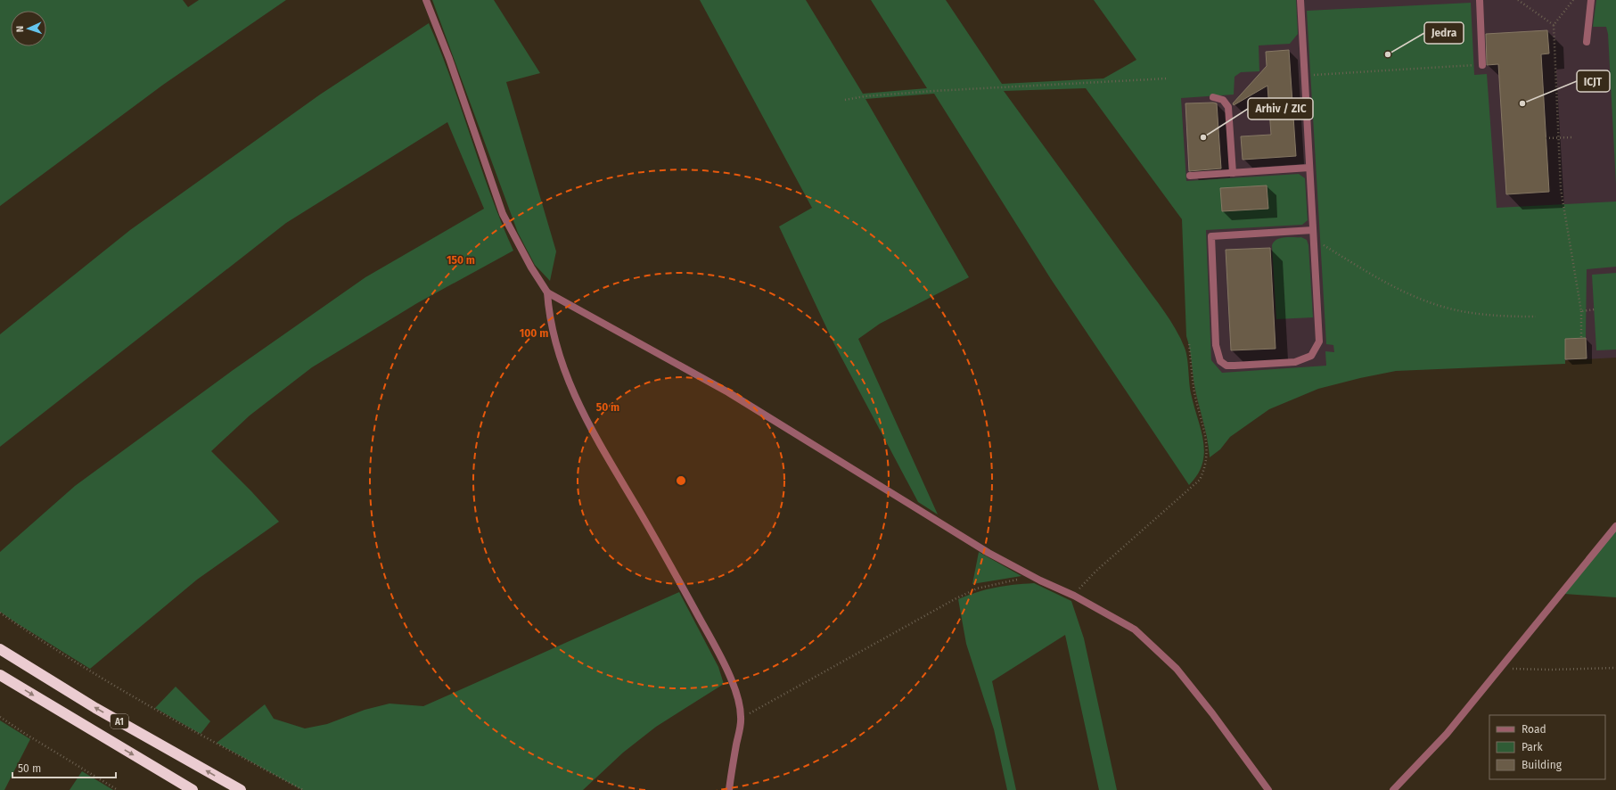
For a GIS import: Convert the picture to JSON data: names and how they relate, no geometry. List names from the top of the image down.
{
  "streets": {
    "highway": ["A1"]
  },
  "places": ["Jedra", "ICJT", "Arhiv / ZIC"],
  "legend": ["Road", "Park", "Building"],
  "scale_bar": "50 m",
  "north": "left",
  "rings": ["150 m", "100 m", "50 m"]
}
